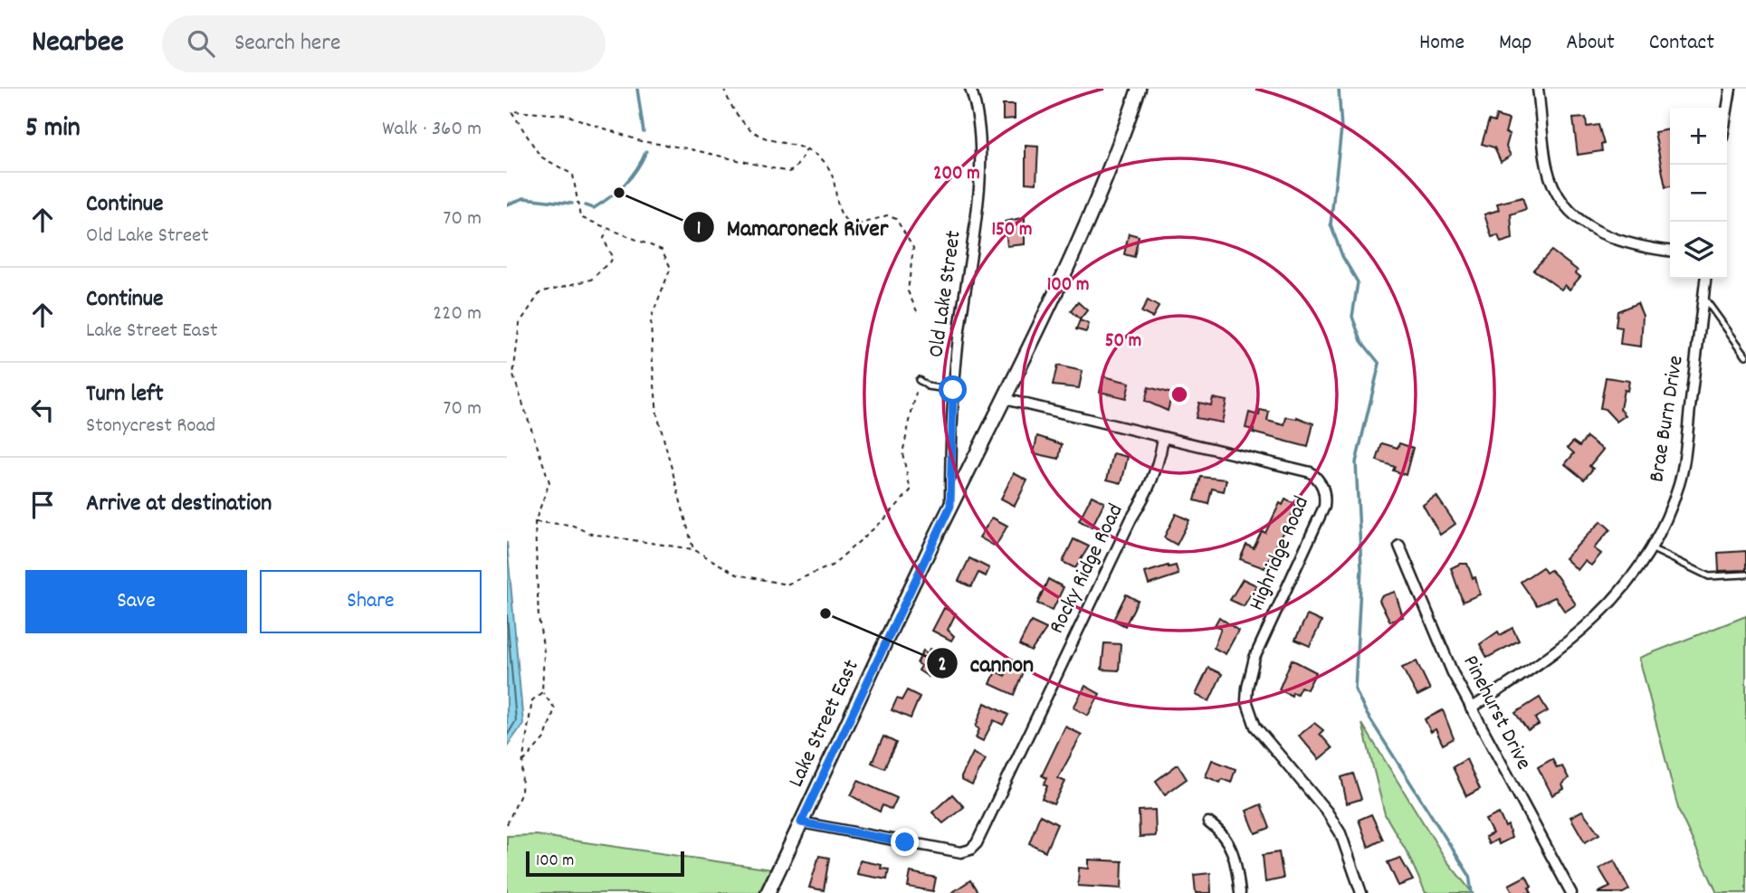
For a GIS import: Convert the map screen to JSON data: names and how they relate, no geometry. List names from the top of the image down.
{
  "streets": {
    "main road": ["Lake Street East"],
    "street": [
      "Old Lake Street",
      "Brae Burn Drive",
      "Highridge Road",
      "Rocky Ridge Road",
      "Pinehurst Drive"
    ]
  },
  "crossings": [
    ["Old Lake Street", "Lake Street East"],
    ["Brae Burn Drive", "Pinehurst Drive"],
    ["Highridge Road", "Rocky Ridge Road"],
    ["Highridge Road", "Lake Street East"],
    ["Rocky Ridge Road", "Lake Street East"]
  ],
  "places": ["Mamaroneck River", "cannon"],
  "scale_bar": "100 m",
  "page": {
    "header": "Nearbee",
    "search": "Search here",
    "nav": [
      "Home",
      "Map",
      "About",
      "Contact"
    ],
    "heading": ["5 min", "Walk · 360 m"],
    "map_buttons": ["+", "−"],
    "list": [
      ["Continue", "Old Lake Street", "70 m"],
      ["Continue", "Lake Street East", "220 m"],
      ["Turn left", "Stonycrest Road", "70 m"],
      "Arrive at destination"
    ],
    "buttons": ["Save", "Share"],
    "scale": "100 m"
  },
  "rings": [
    "200 m",
    "150 m",
    "100 m",
    "50 m"
  ]
}
